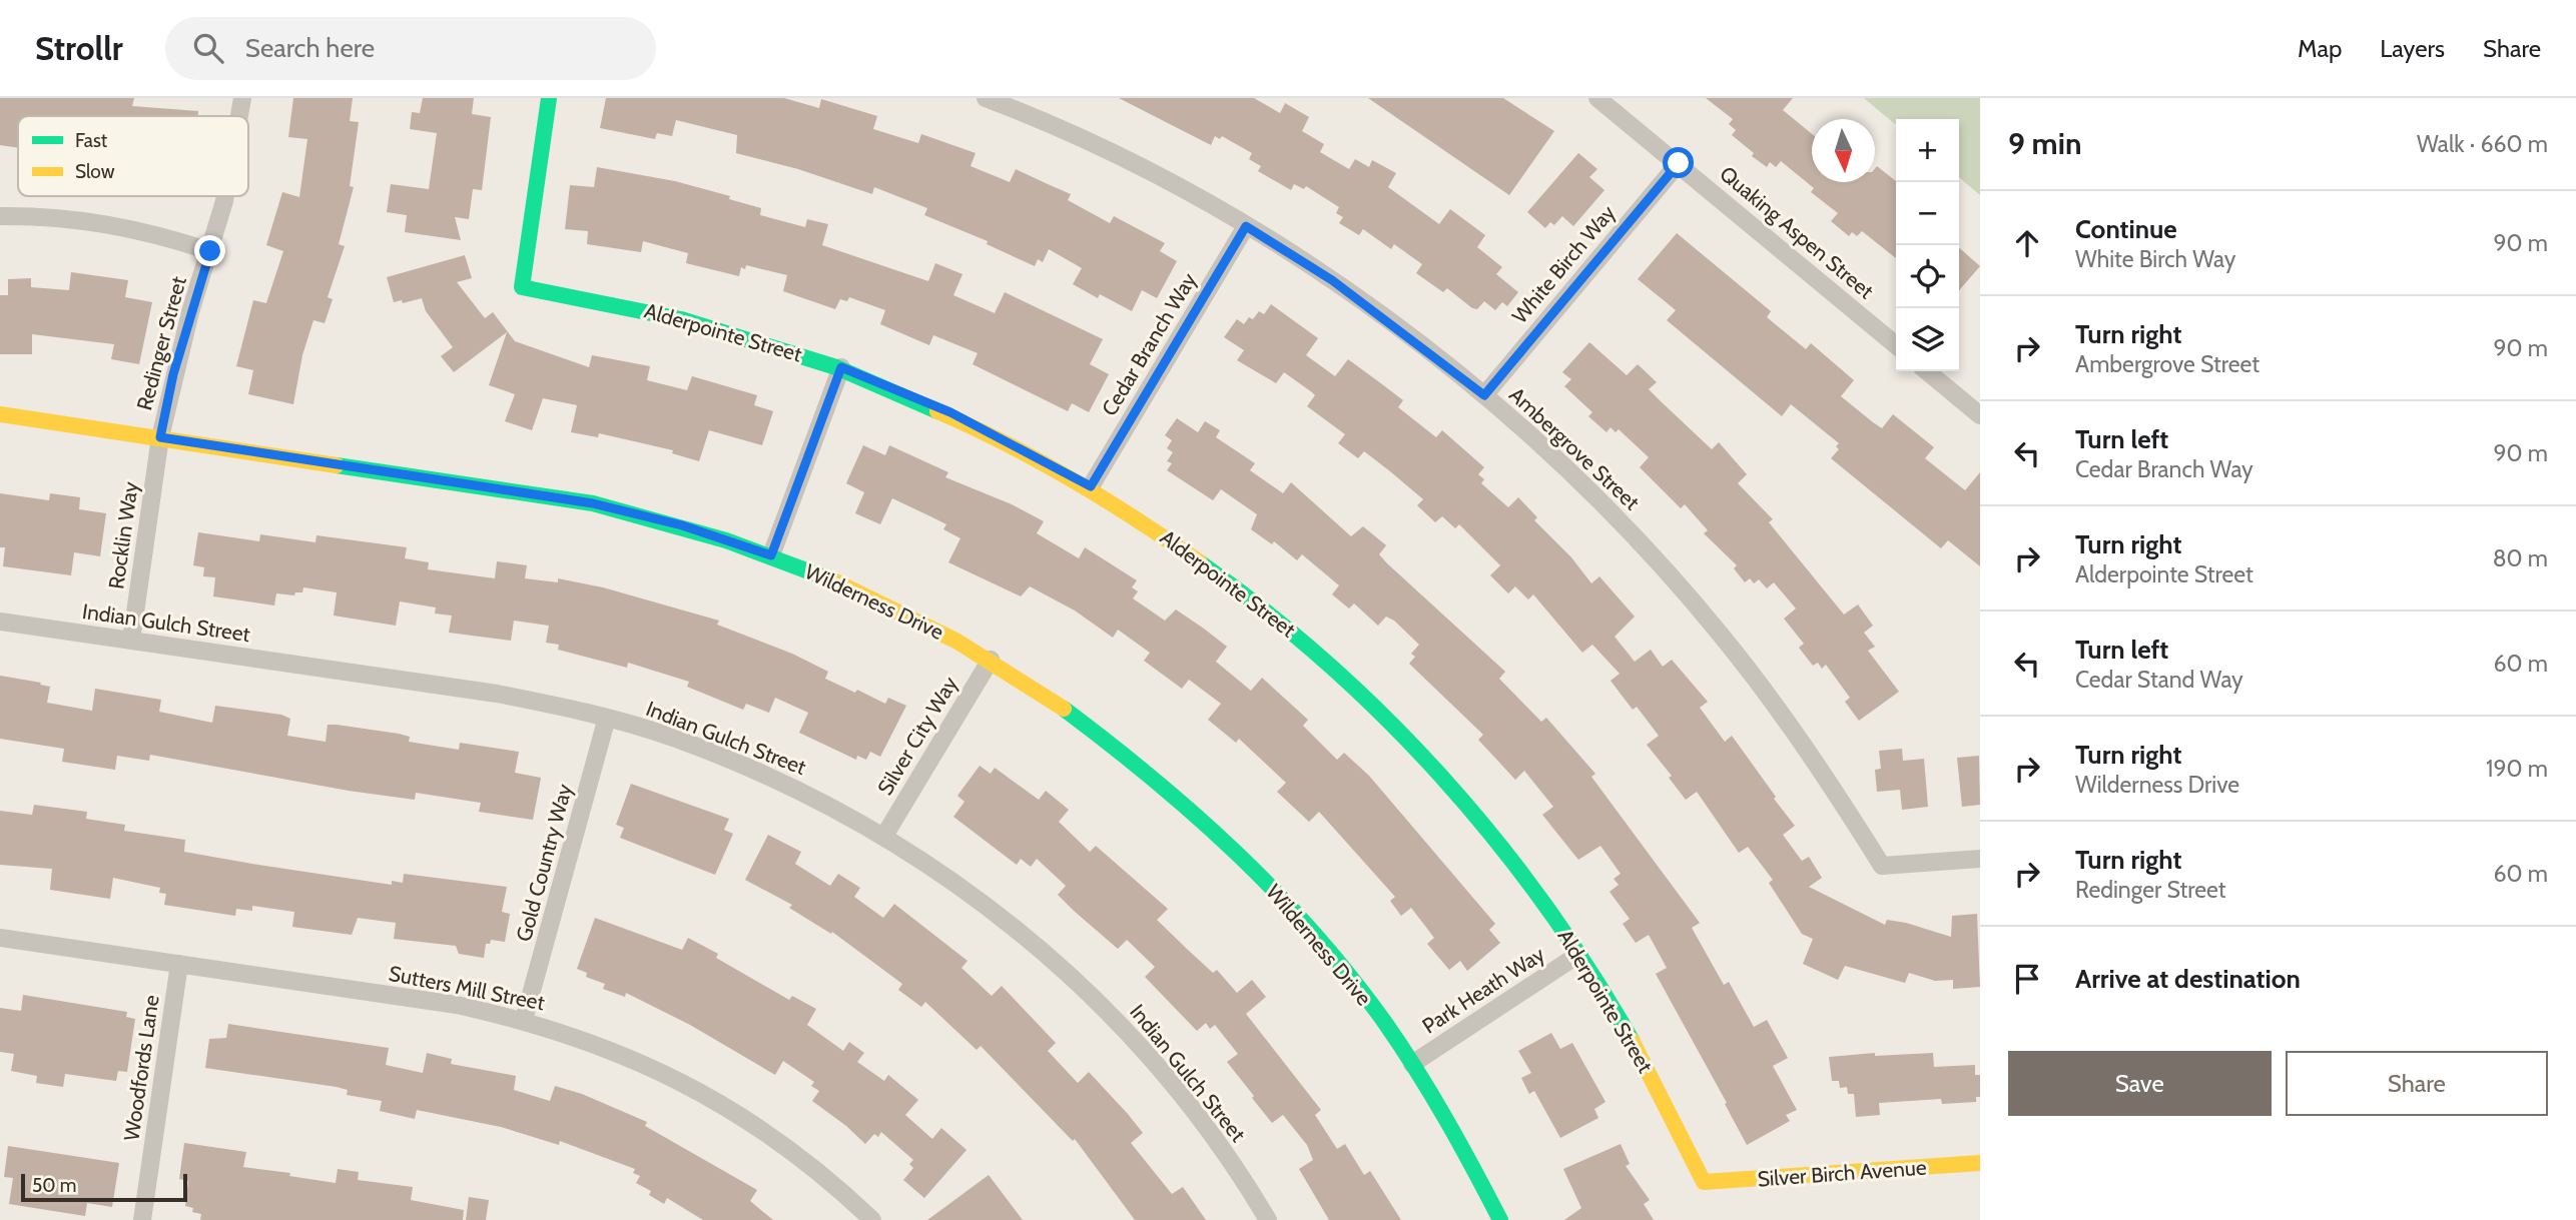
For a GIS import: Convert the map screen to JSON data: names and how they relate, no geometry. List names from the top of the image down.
{
  "streets": {
    "street": [
      "Quaking Aspen Street",
      "White Birch Way",
      "Alderpointe Street",
      "Redinger Street",
      "Cedar Branch Way",
      "Ambergrove Street",
      "Rocklin Way",
      "Wilderness Drive",
      "Indian Gulch Street",
      "Silver City Way",
      "Gold Country Way",
      "Sutters Mill Street",
      "Park Heath Way",
      "Woodfords Lane",
      "Silver Birch Avenue"
    ]
  },
  "crossings": [
    ["Quaking Aspen Street", "White Birch Way"],
    ["White Birch Way", "Ambergrove Street"],
    ["Alderpointe Street", "Cedar Branch Way"],
    ["Alderpointe Street", "Park Heath Way"],
    ["Alderpointe Street", "Silver Birch Avenue"],
    ["Redinger Street", "Rocklin Way"],
    ["Redinger Street", "Wilderness Drive"],
    ["Cedar Branch Way", "Ambergrove Street"],
    ["Rocklin Way", "Wilderness Drive"],
    ["Rocklin Way", "Indian Gulch Street"],
    ["Wilderness Drive", "Silver City Way"],
    ["Wilderness Drive", "Park Heath Way"],
    ["Indian Gulch Street", "Silver City Way"],
    ["Indian Gulch Street", "Gold Country Way"],
    ["Gold Country Way", "Sutters Mill Street"],
    ["Sutters Mill Street", "Woodfords Lane"]
  ],
  "legend": ["Fast", "Slow"],
  "scale_bar": "50 m",
  "north": "bottom",
  "page": {
    "header": "Strollr",
    "search": "Search here",
    "nav": ["Map", "Layers", "Share"],
    "heading": ["9 min", "Walk · 660 m"],
    "map_buttons": ["+", "−"],
    "list": [
      ["Continue", "White Birch Way", "90 m"],
      ["Turn right", "Ambergrove Street", "90 m"],
      ["Turn left", "Cedar Branch Way", "90 m"],
      ["Turn right", "Alderpointe Street", "80 m"],
      ["Turn left", "Cedar Stand Way", "60 m"],
      ["Turn right", "Wilderness Drive", "190 m"],
      ["Turn right", "Redinger Street", "60 m"],
      "Arrive at destination"
    ],
    "buttons": ["Save", "Share"],
    "scale": "50 m"
  }
}
